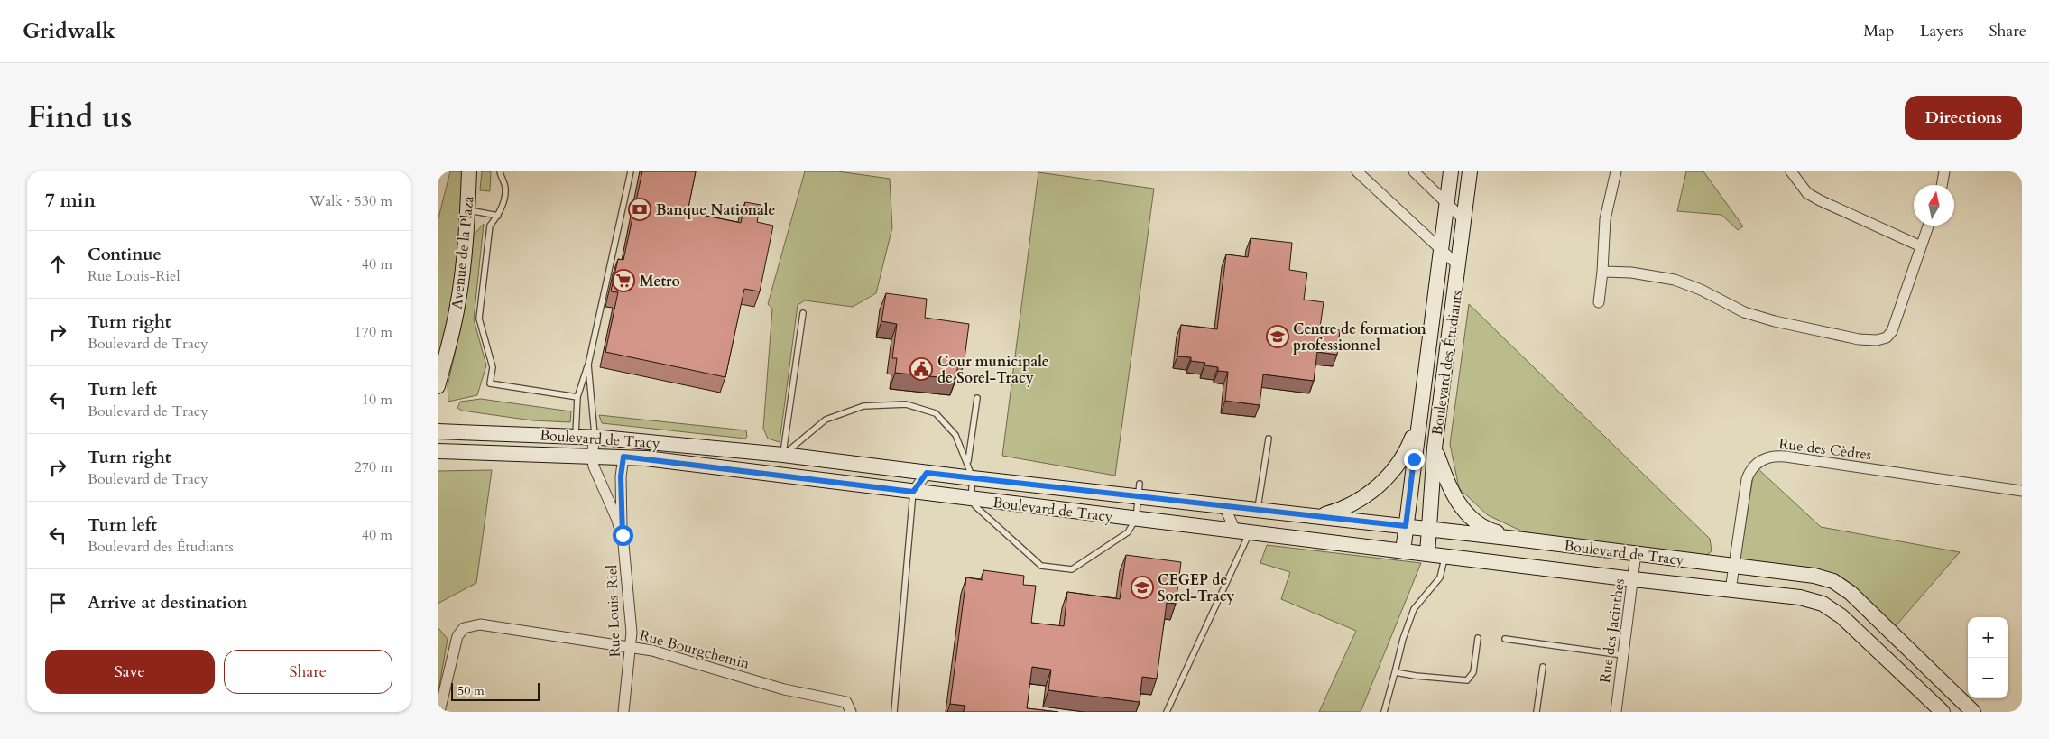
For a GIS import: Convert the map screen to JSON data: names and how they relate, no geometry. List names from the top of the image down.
{
  "streets": {
    "street": [
      "Avenue de la Plaza",
      "Boulevard des Étudiants",
      "Boulevard de Tracy",
      "Rue des Cèdres",
      "Rue Louis-Riel",
      "Rue des Jacinthes",
      "Rue Bourgchemin"
    ]
  },
  "crossings": [
    ["Boulevard des Étudiants", "Boulevard de Tracy"],
    ["Boulevard de Tracy", "Rue des Cèdres"],
    ["Boulevard de Tracy", "Rue Louis-Riel"],
    ["Boulevard de Tracy", "Rue des Jacinthes"],
    ["Rue Louis-Riel", "Rue Bourgchemin"]
  ],
  "places": {
    "bank": ["Banque Nationale"],
    "supermarket": ["Metro"],
    "school or university": ["Centre de formation professionnel", "CEGEP de Sorel-Tracy"],
    "public building": ["Cour municipale de Sorel-Tracy"]
  },
  "scale_bar": "50 m",
  "north": "top",
  "page": {
    "header": "Gridwalk",
    "nav": ["Map", "Layers", "Share"],
    "title": "Find us",
    "buttons": [
      "Directions",
      ["Save", "Share"]
    ],
    "heading": ["7 min", "Walk · 530 m"],
    "list": [
      ["Continue", "Rue Louis-Riel", "40 m"],
      ["Turn right", "Boulevard de Tracy", "170 m"],
      ["Turn left", "Boulevard de Tracy", "10 m"],
      ["Turn right", "Boulevard de Tracy", "270 m"],
      ["Turn left", "Boulevard des Étudiants", "40 m"],
      "Arrive at destination"
    ],
    "map_buttons": ["+", "−"],
    "scale": "50 m"
  }
}
